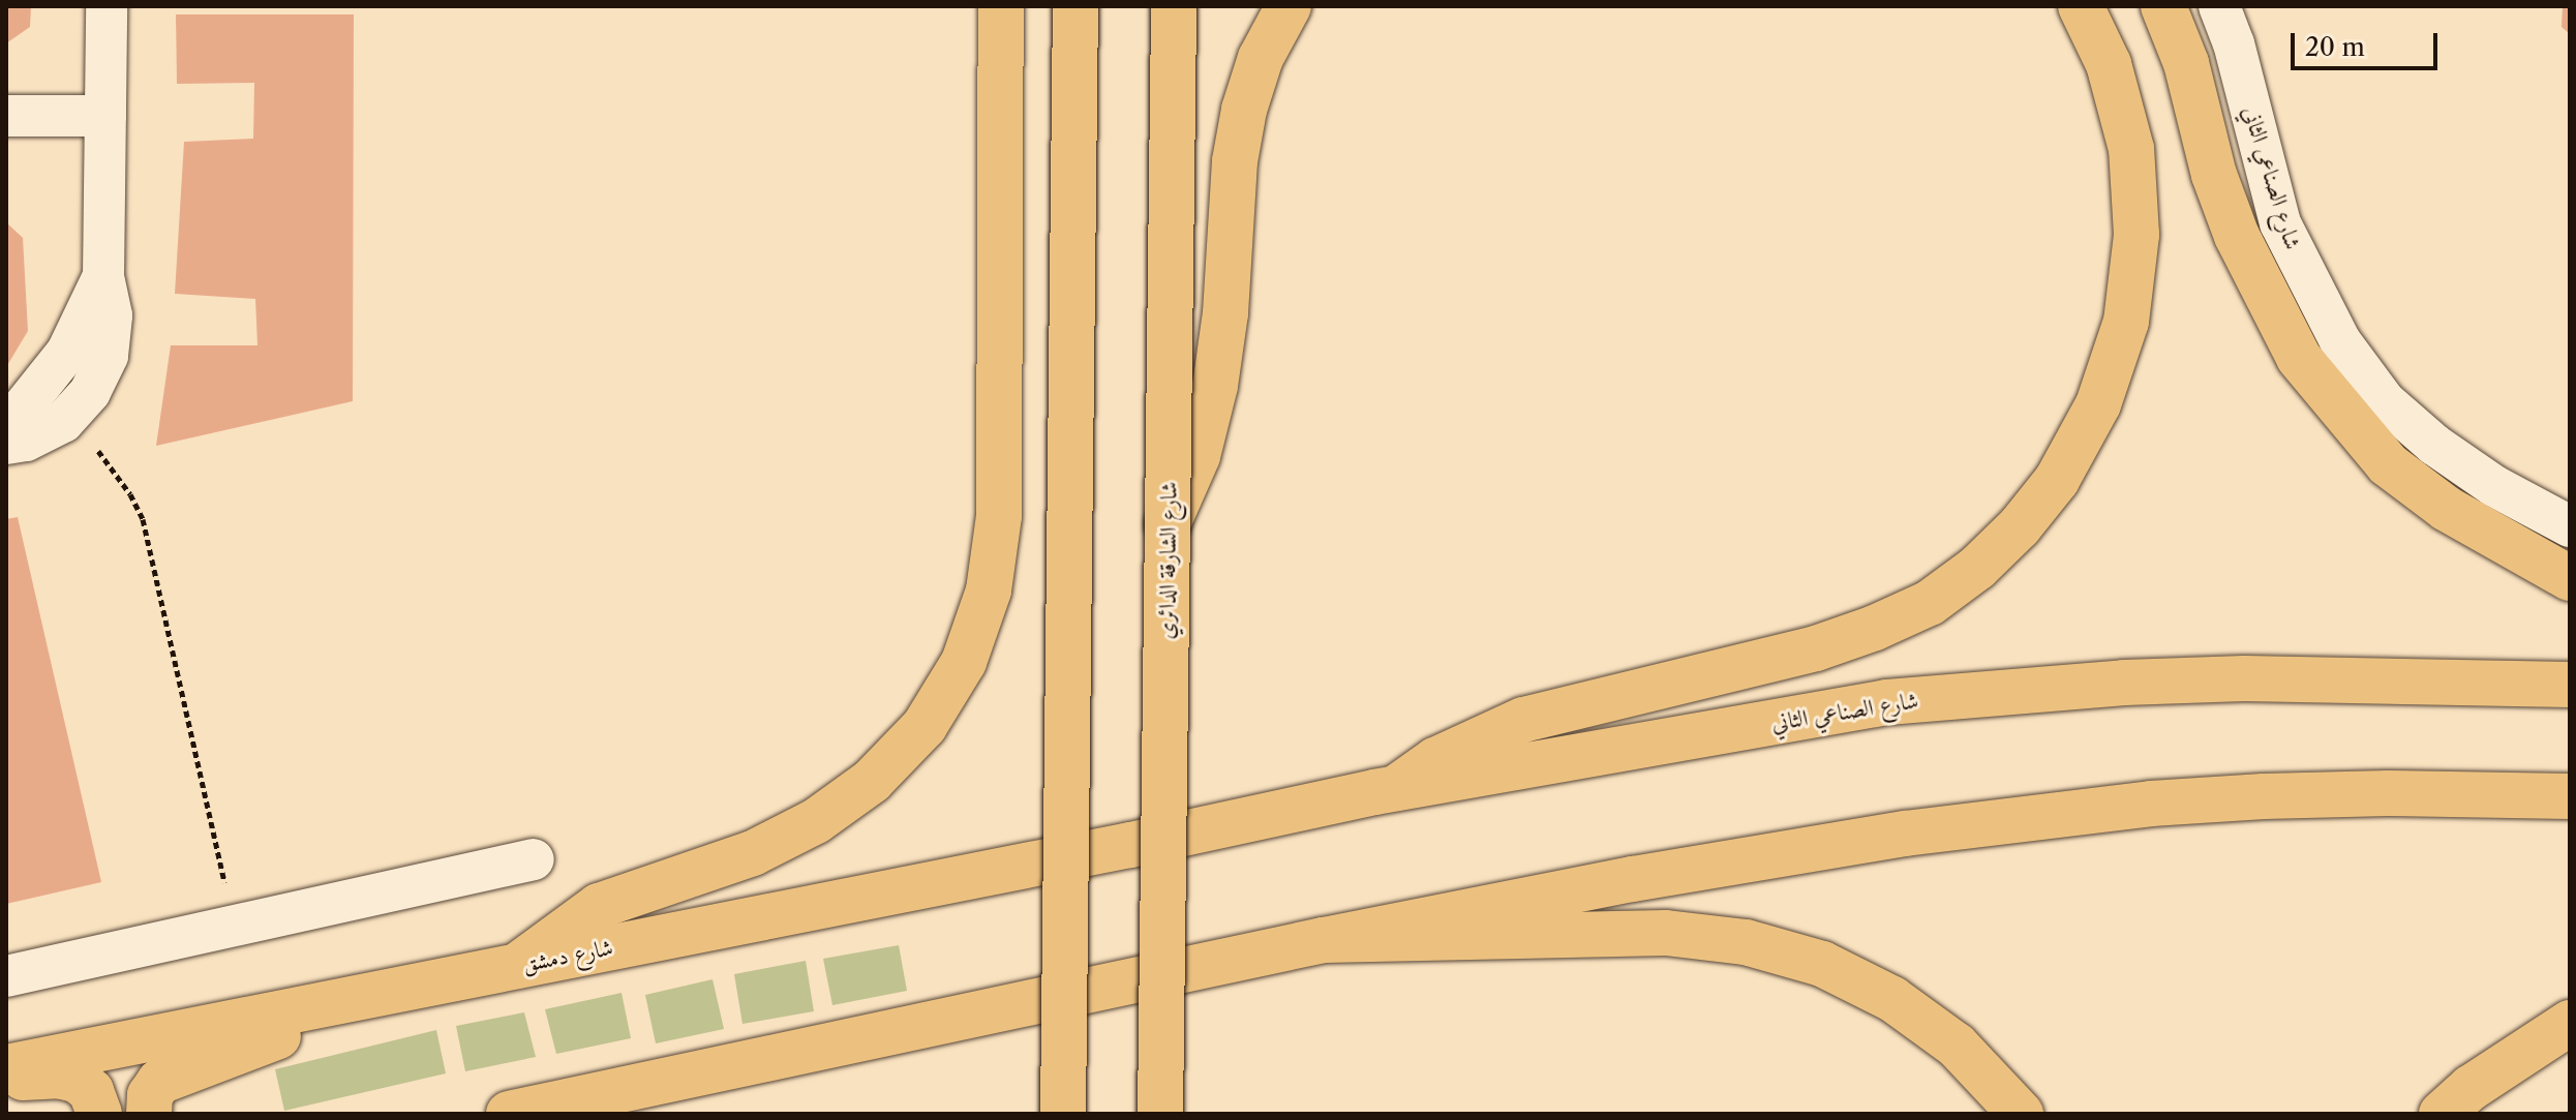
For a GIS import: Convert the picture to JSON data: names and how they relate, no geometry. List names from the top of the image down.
{
  "streets": {
    "main road": ["شارع الصناعي الثاني", "شارع الشارقة الدائري", "شارع دمشق"]
  },
  "crossings": [
    ["شارع الصناعي الثاني", "شارع دمشق"]
  ],
  "scale_bar": "20 m"
}
